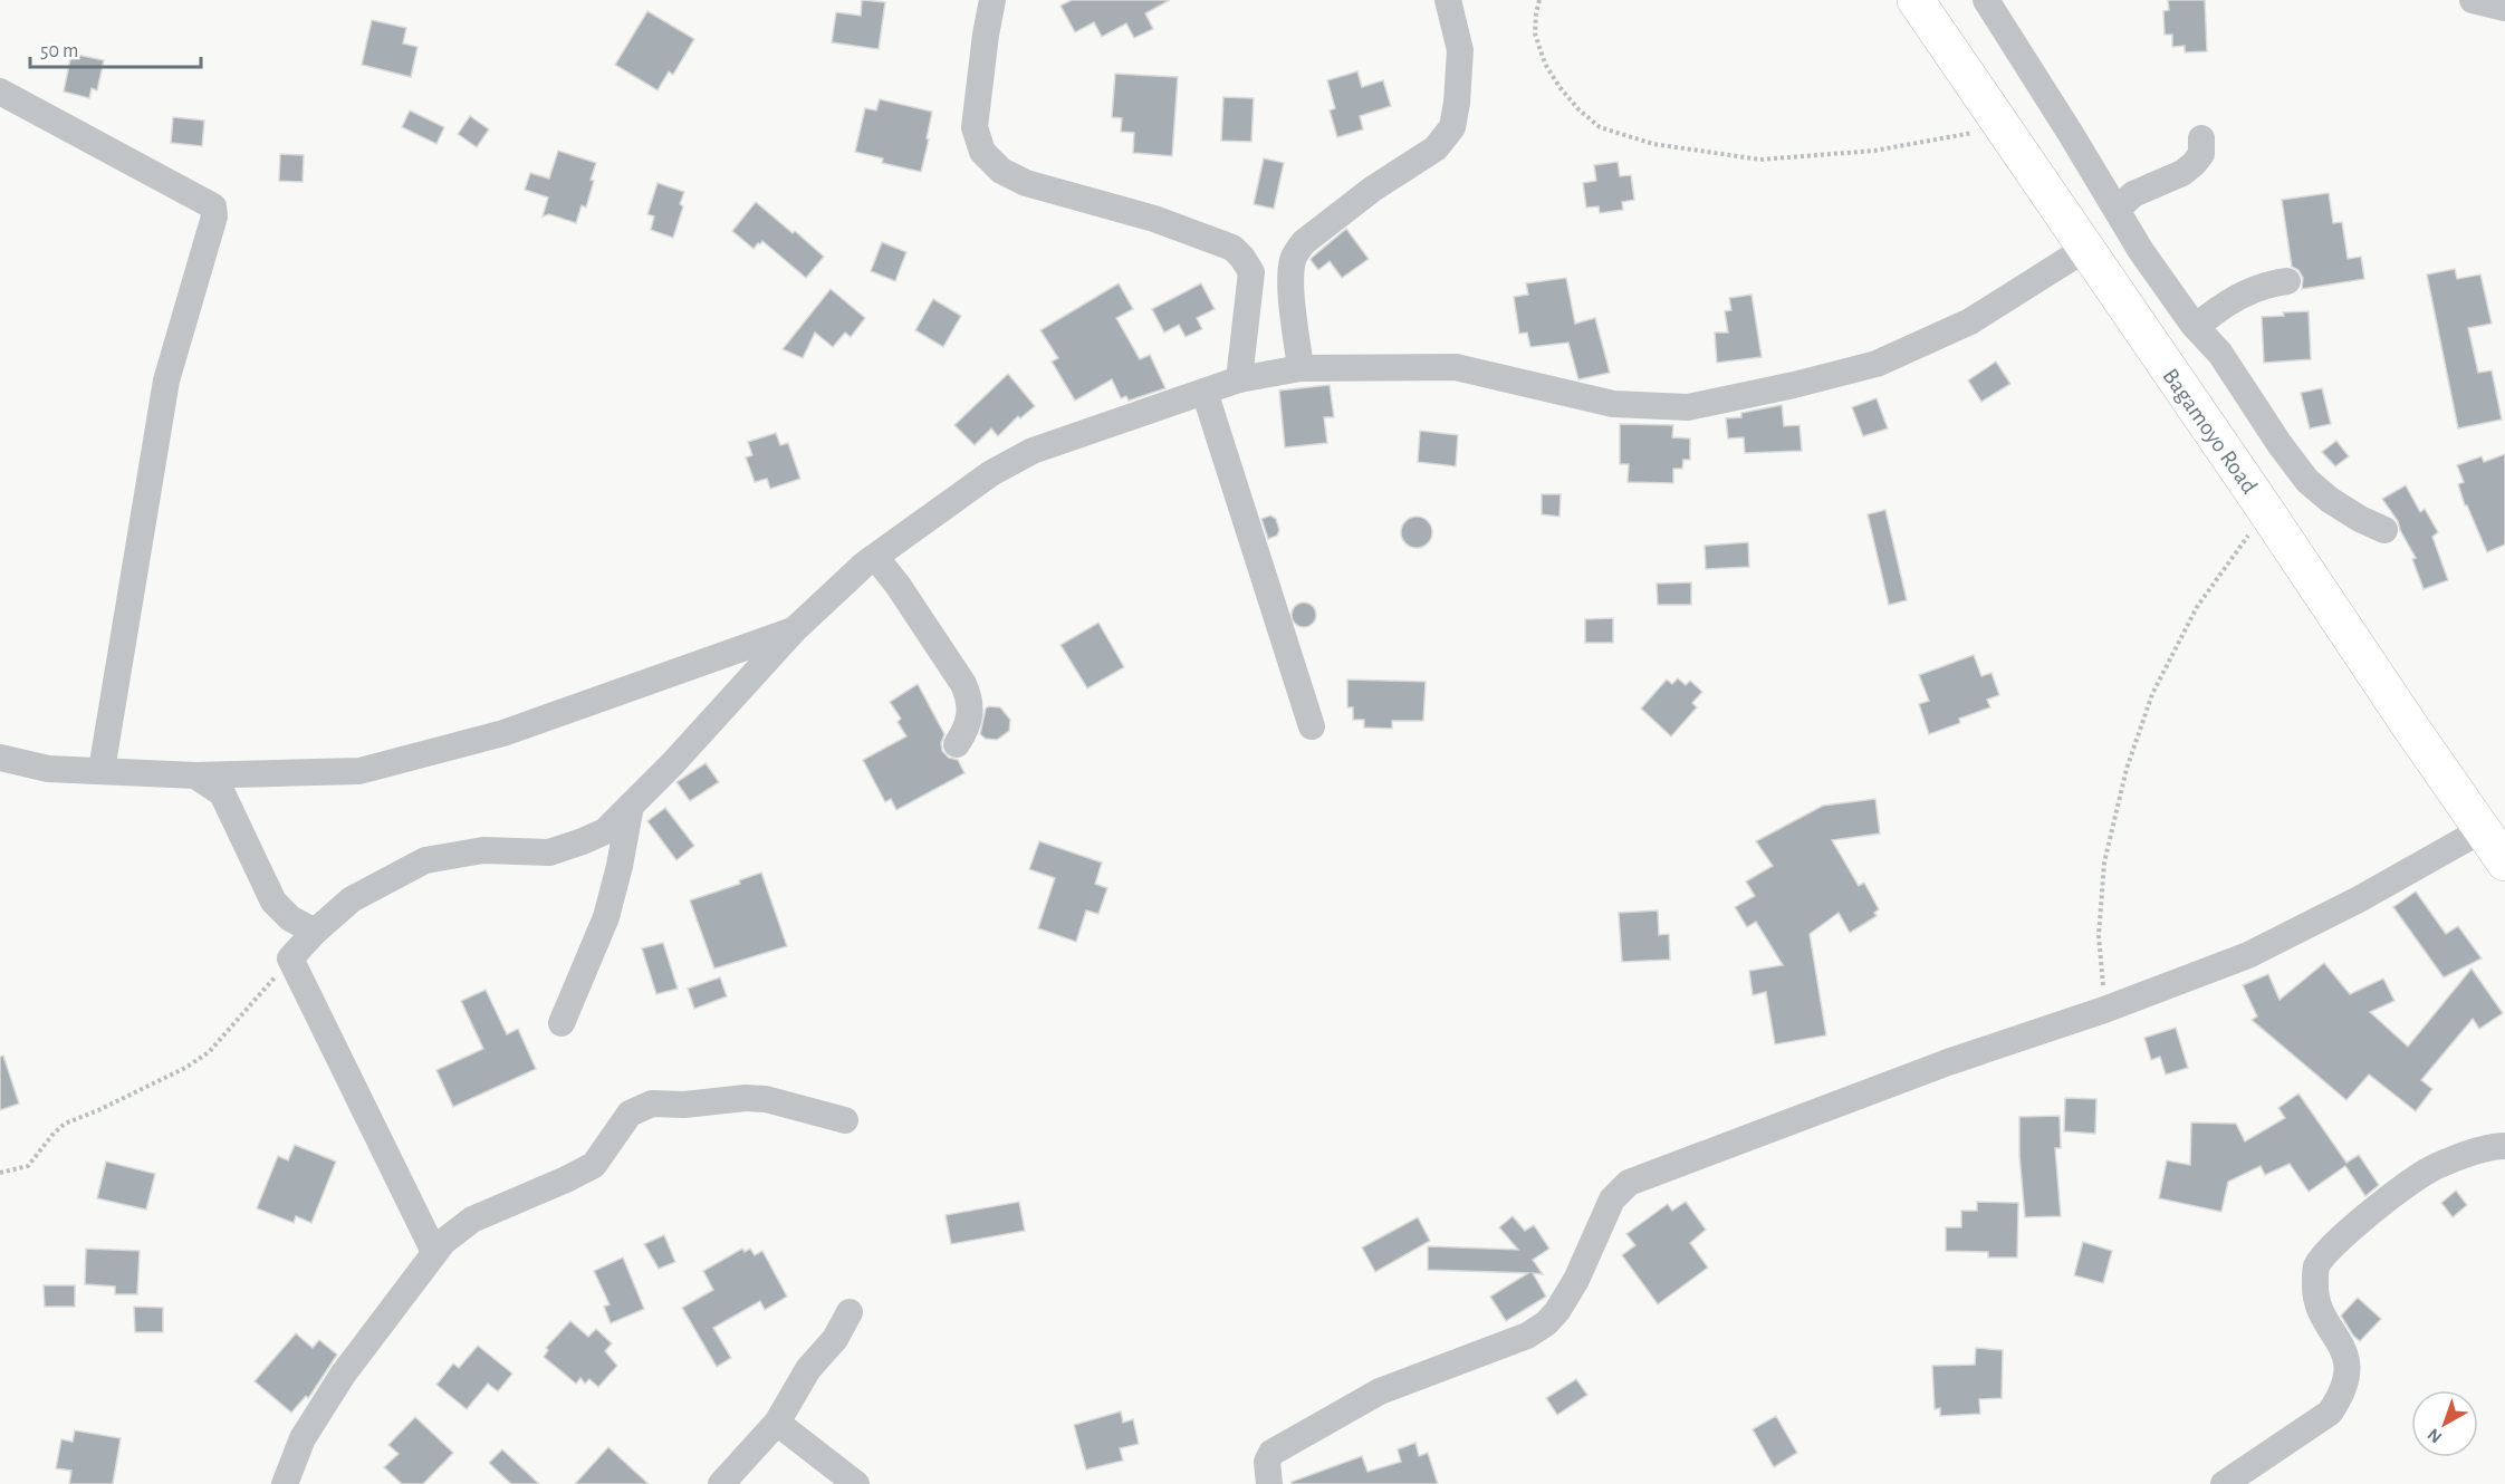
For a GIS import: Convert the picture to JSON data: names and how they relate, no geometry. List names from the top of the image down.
{
  "streets": {
    "highway": ["Bagamoyo Road"]
  },
  "scale_bar": "50 m",
  "north": "bottom left"
}
